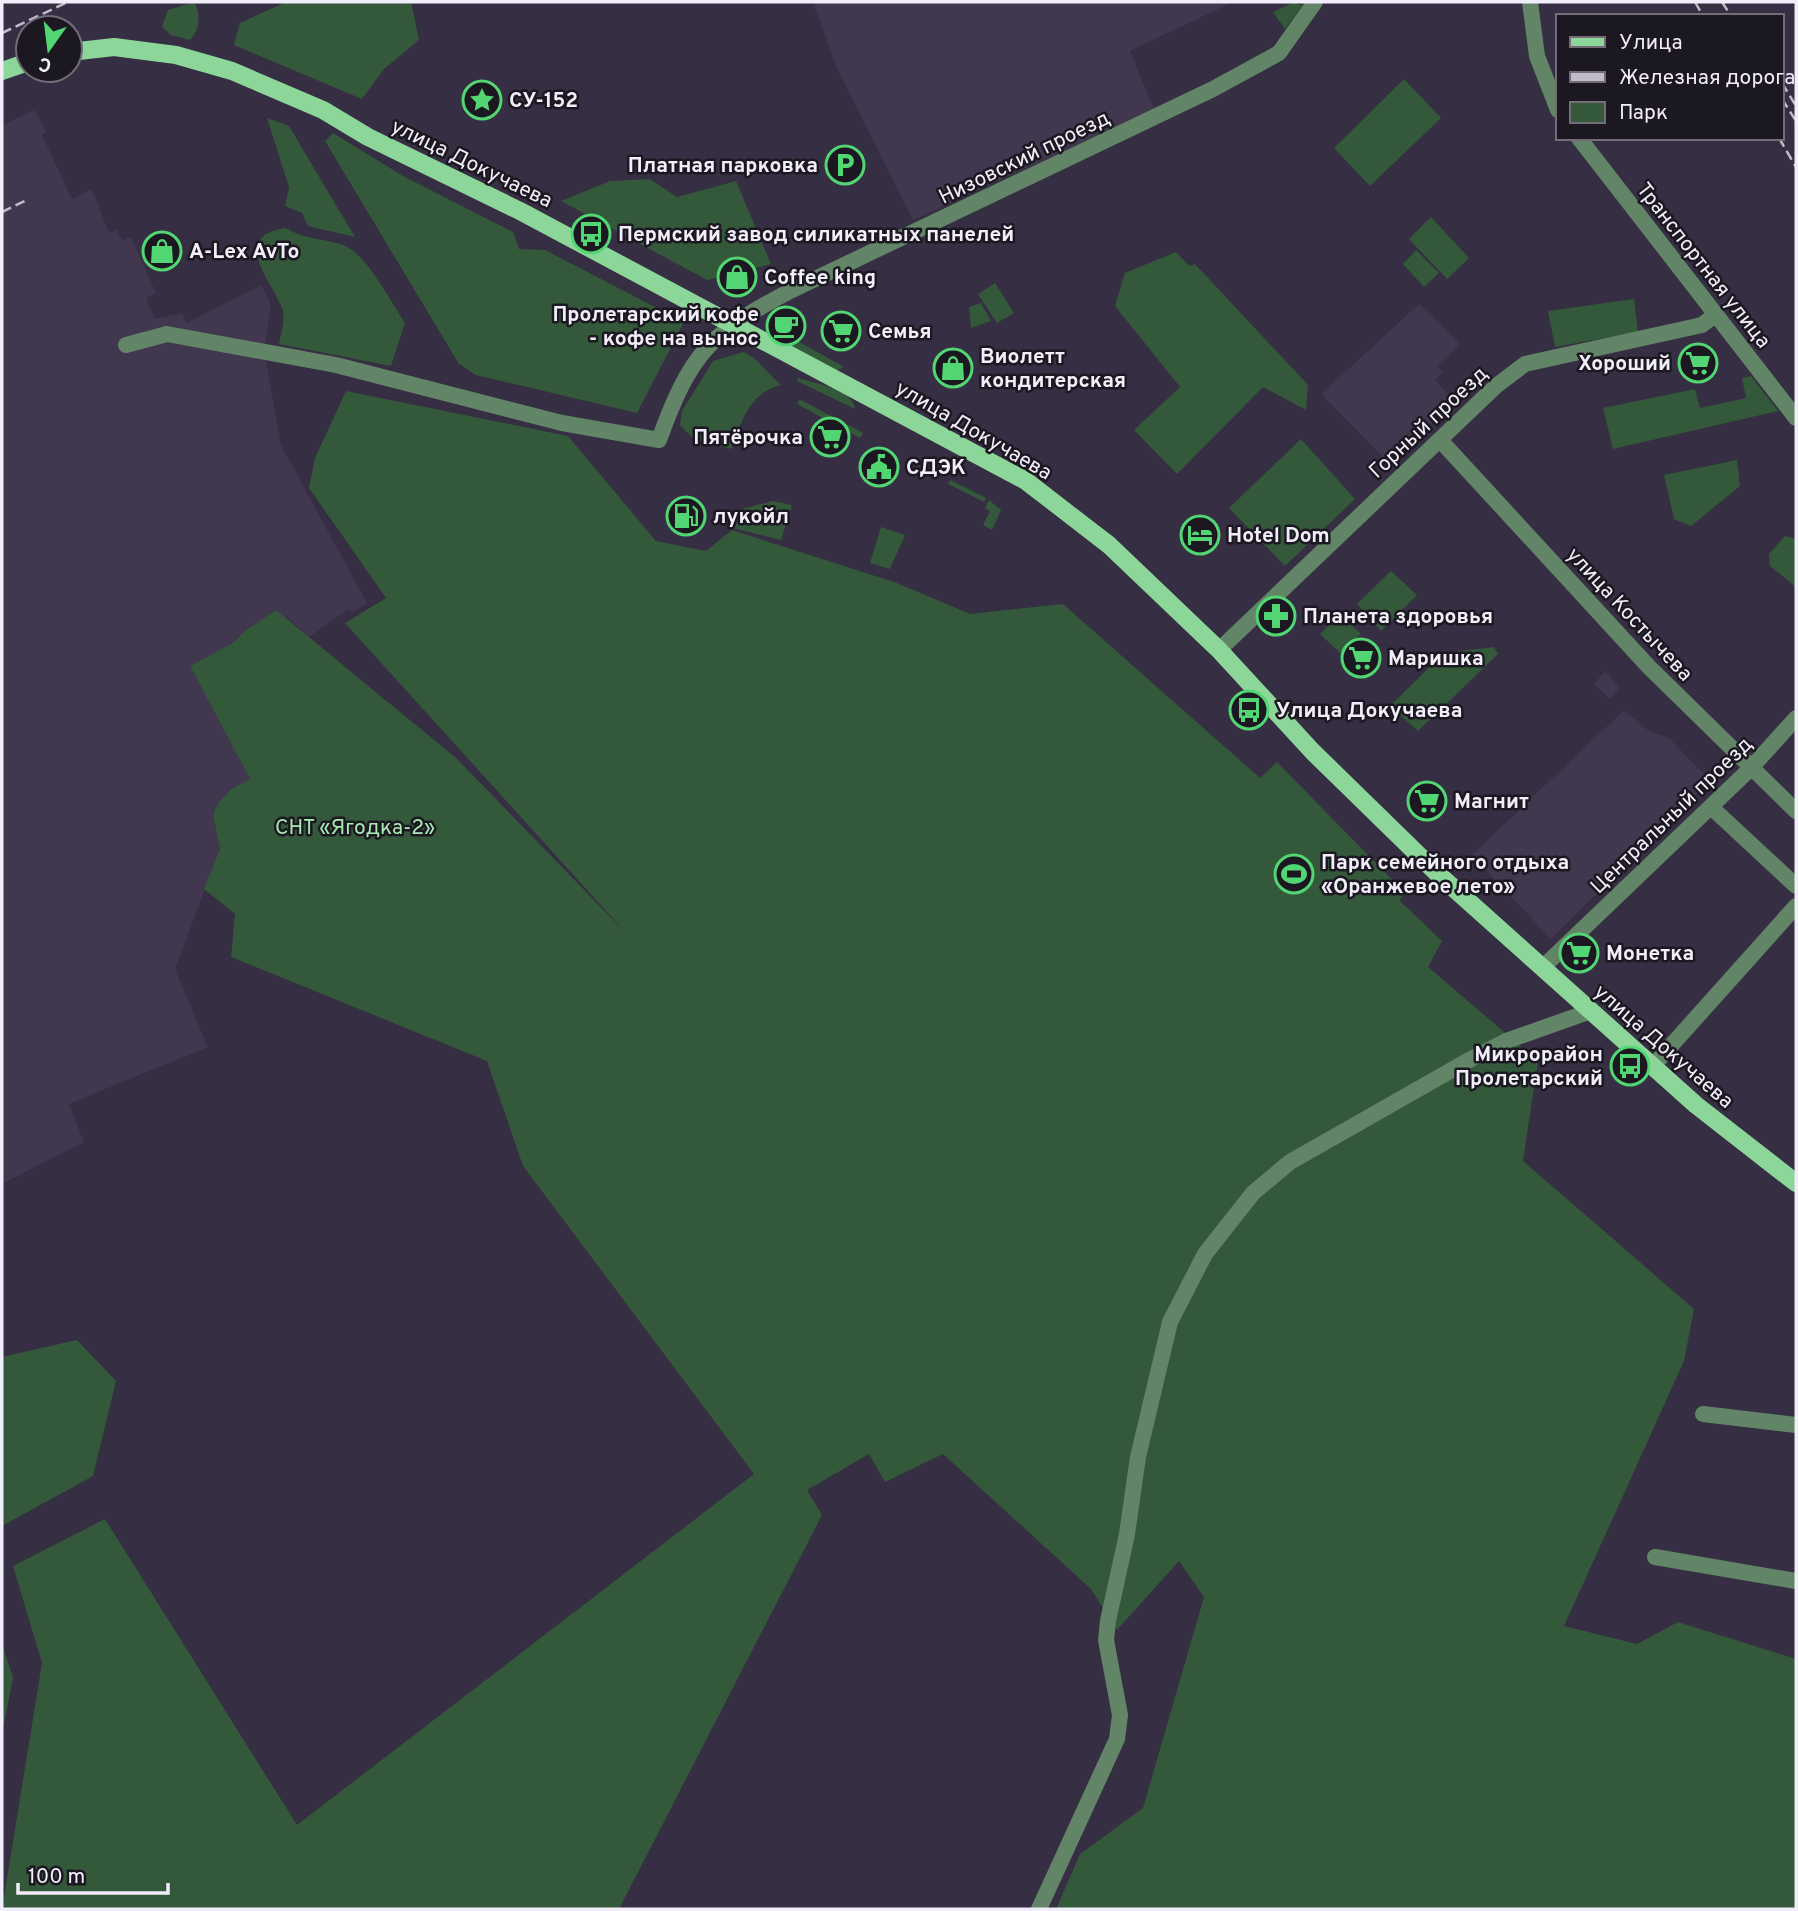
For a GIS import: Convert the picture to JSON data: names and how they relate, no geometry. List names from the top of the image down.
{
  "streets": {
    "main road": ["улица Докучаева"],
    "street": [
      "Низовский проезд",
      "Транспортная улица",
      "Горный проезд",
      "улица Костычева",
      "Центральный проезд"
    ]
  },
  "crossings": [
    ["Низовский проезд", "улица Докучаева"],
    ["улица Докучаева", "Горный проезд"],
    ["улица Докучаева", "Центральный проезд"],
    ["Транспортная улица", "Горный проезд"],
    ["Горный проезд", "улица Костычева"],
    ["улица Костычева", "Центральный проезд"]
  ],
  "parks": ["СНТ «Ягодка-2»"],
  "places": {
    "place": ["СУ-152"],
    "parking": ["Платная парковка"],
    "bus stop": ["Пермский завод силикатных панелей", "Улица Докучаева", "Микрорайон Пролетарский"],
    "shop": ["A-Lex AvTo", "Coffee king", "Виолетт кондитерская"],
    "cafe": ["Пролетарский кофе - кофе на вынос"],
    "supermarket": [
      "Семья",
      "Хороший",
      "Пятёрочка",
      "Маришка",
      "Магнит",
      "Монетка"
    ],
    "public building": ["СДЭК"],
    "fuel station": ["лукойл"],
    "hotel": ["Hotel Dom"],
    "pharmacy": ["Планета здоровья"],
    "sports": ["Парк семейного отдыха «Оранжевое лето»"]
  },
  "legend": ["Улица", "Железная дорога", "Парк"],
  "scale_bar": "100 m",
  "north": "bottom"
}
